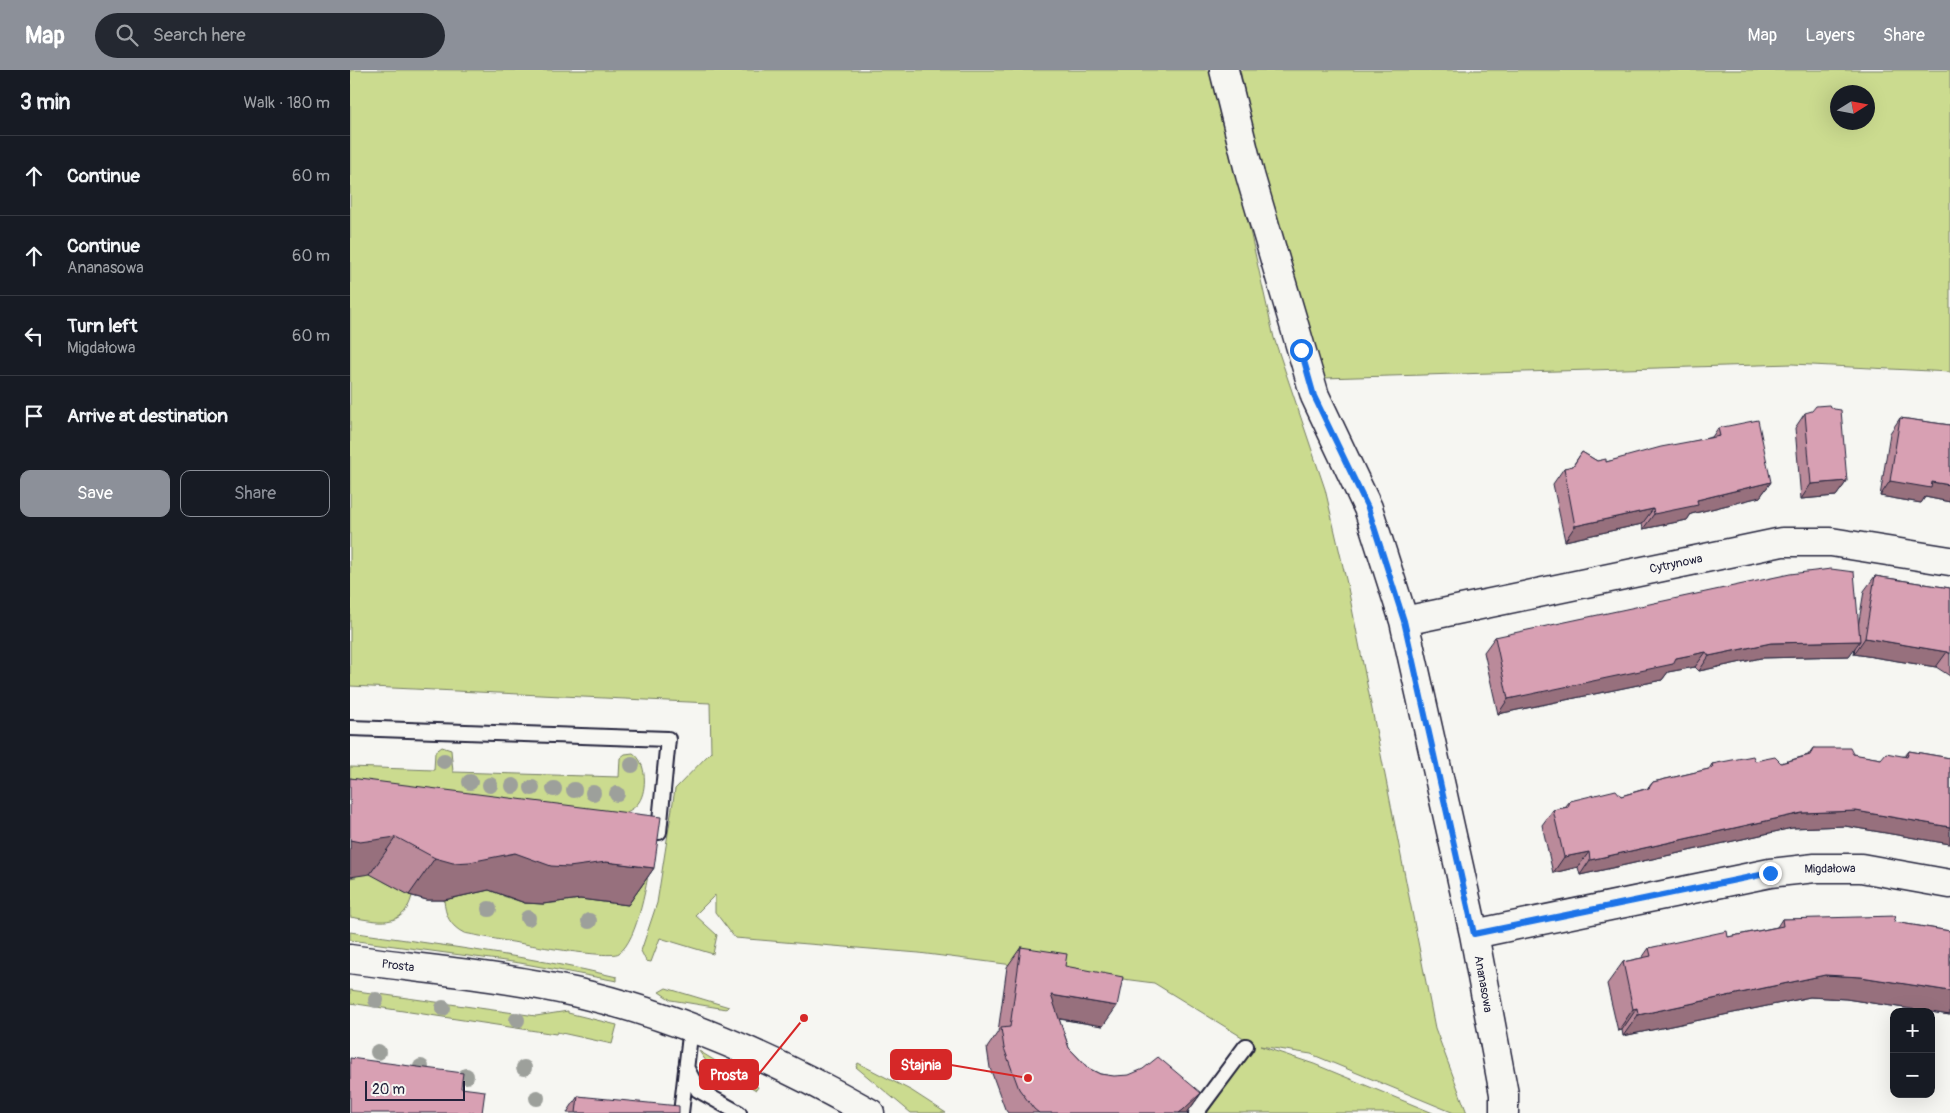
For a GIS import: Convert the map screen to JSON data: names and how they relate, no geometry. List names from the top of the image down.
{
  "streets": {
    "street": [
      "Cytrynowa",
      "Migdałowa",
      "Prosta",
      "Ananasowa"
    ]
  },
  "crossings": [
    ["Cytrynowa", "Ananasowa"],
    ["Migdałowa", "Ananasowa"]
  ],
  "places": ["Prosta", "Stajnia"],
  "scale_bar": "20 m",
  "north": "right",
  "page": {
    "header": "Map",
    "search": "Search here",
    "nav": ["Map", "Layers", "Share"],
    "heading": ["3 min", "Walk · 180 m"],
    "list": [
      ["Continue", "60 m"],
      ["Continue", "Ananasowa", "60 m"],
      ["Turn left", "Migdałowa", "60 m"],
      "Arrive at destination"
    ],
    "buttons": ["Save", "Share"],
    "map_buttons": ["+", "−"],
    "scale": "20 m"
  }
}
